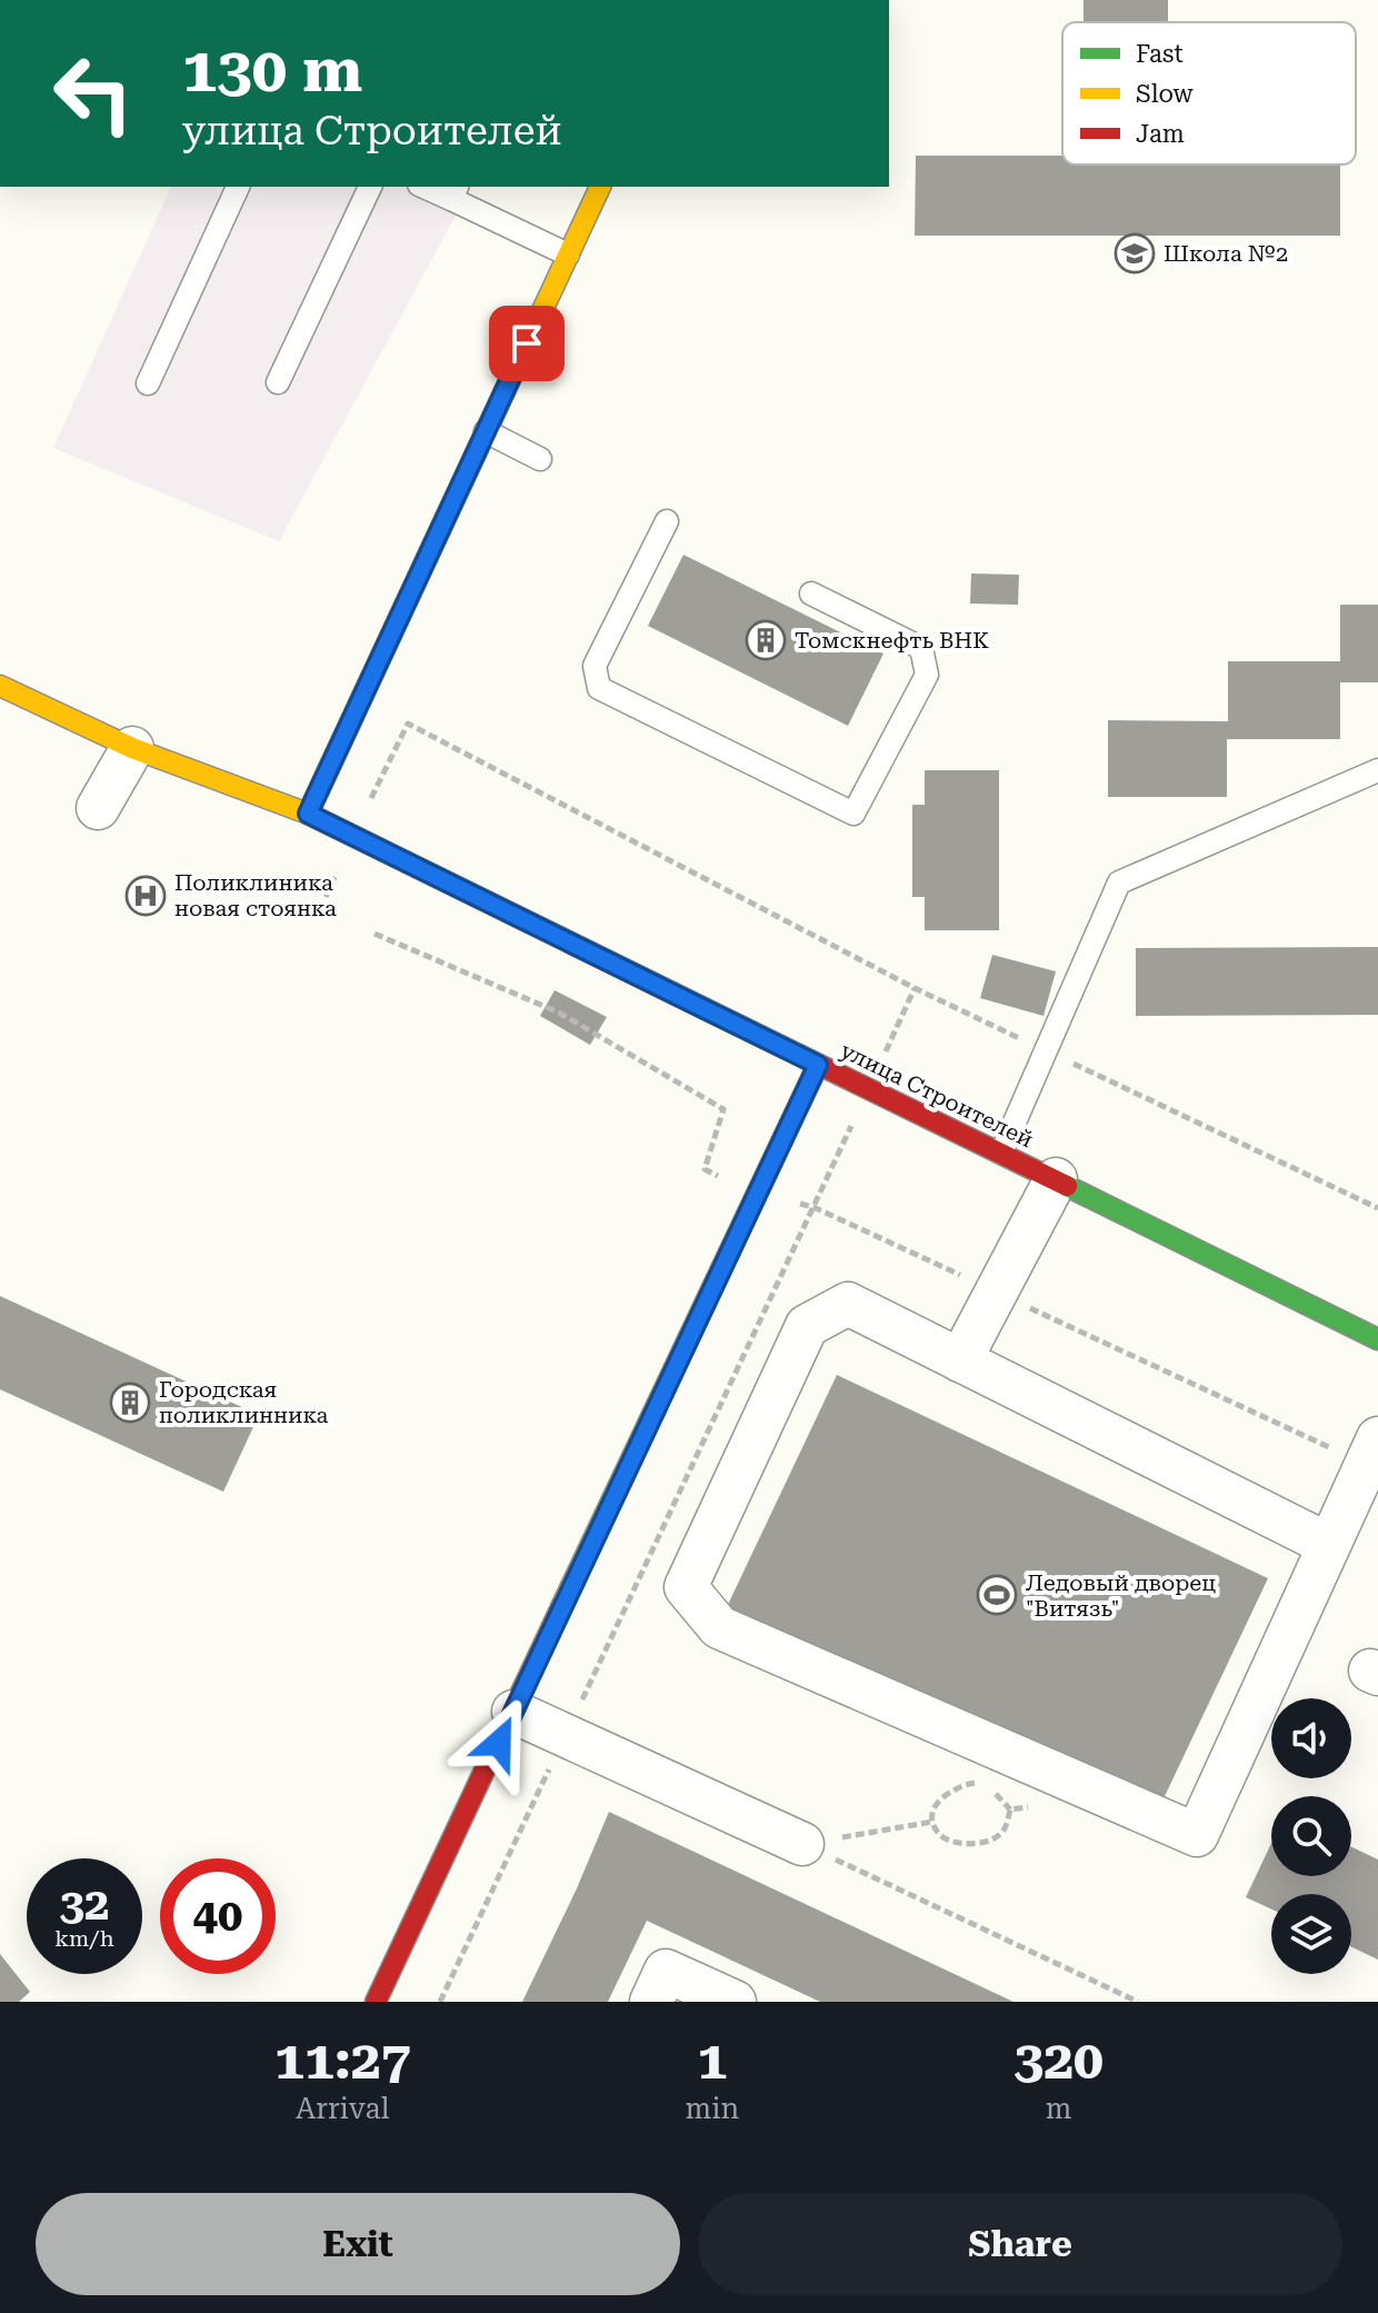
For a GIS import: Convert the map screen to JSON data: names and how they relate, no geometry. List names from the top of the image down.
{
  "streets": {
    "street": ["улица Строителей"]
  },
  "places": {
    "school or university": ["Школа №2"],
    "building": ["Томскнефть ВНК", "Городская поликлинника"],
    "hospital": ["Поликлиника новая стоянка"],
    "sports": ["Ледовый дворец \"Витязь\""]
  },
  "legend": ["Fast", "Slow", "Jam"],
  "page": {
    "turn": ["130 m", "улица Строителей"],
    "speed": "32 km/h",
    "limit": "40",
    "eta": [
      "11:27",
      "Arrival",
      "1",
      "min",
      "320",
      "m"
    ],
    "buttons": ["Exit", "Share"]
  }
}
